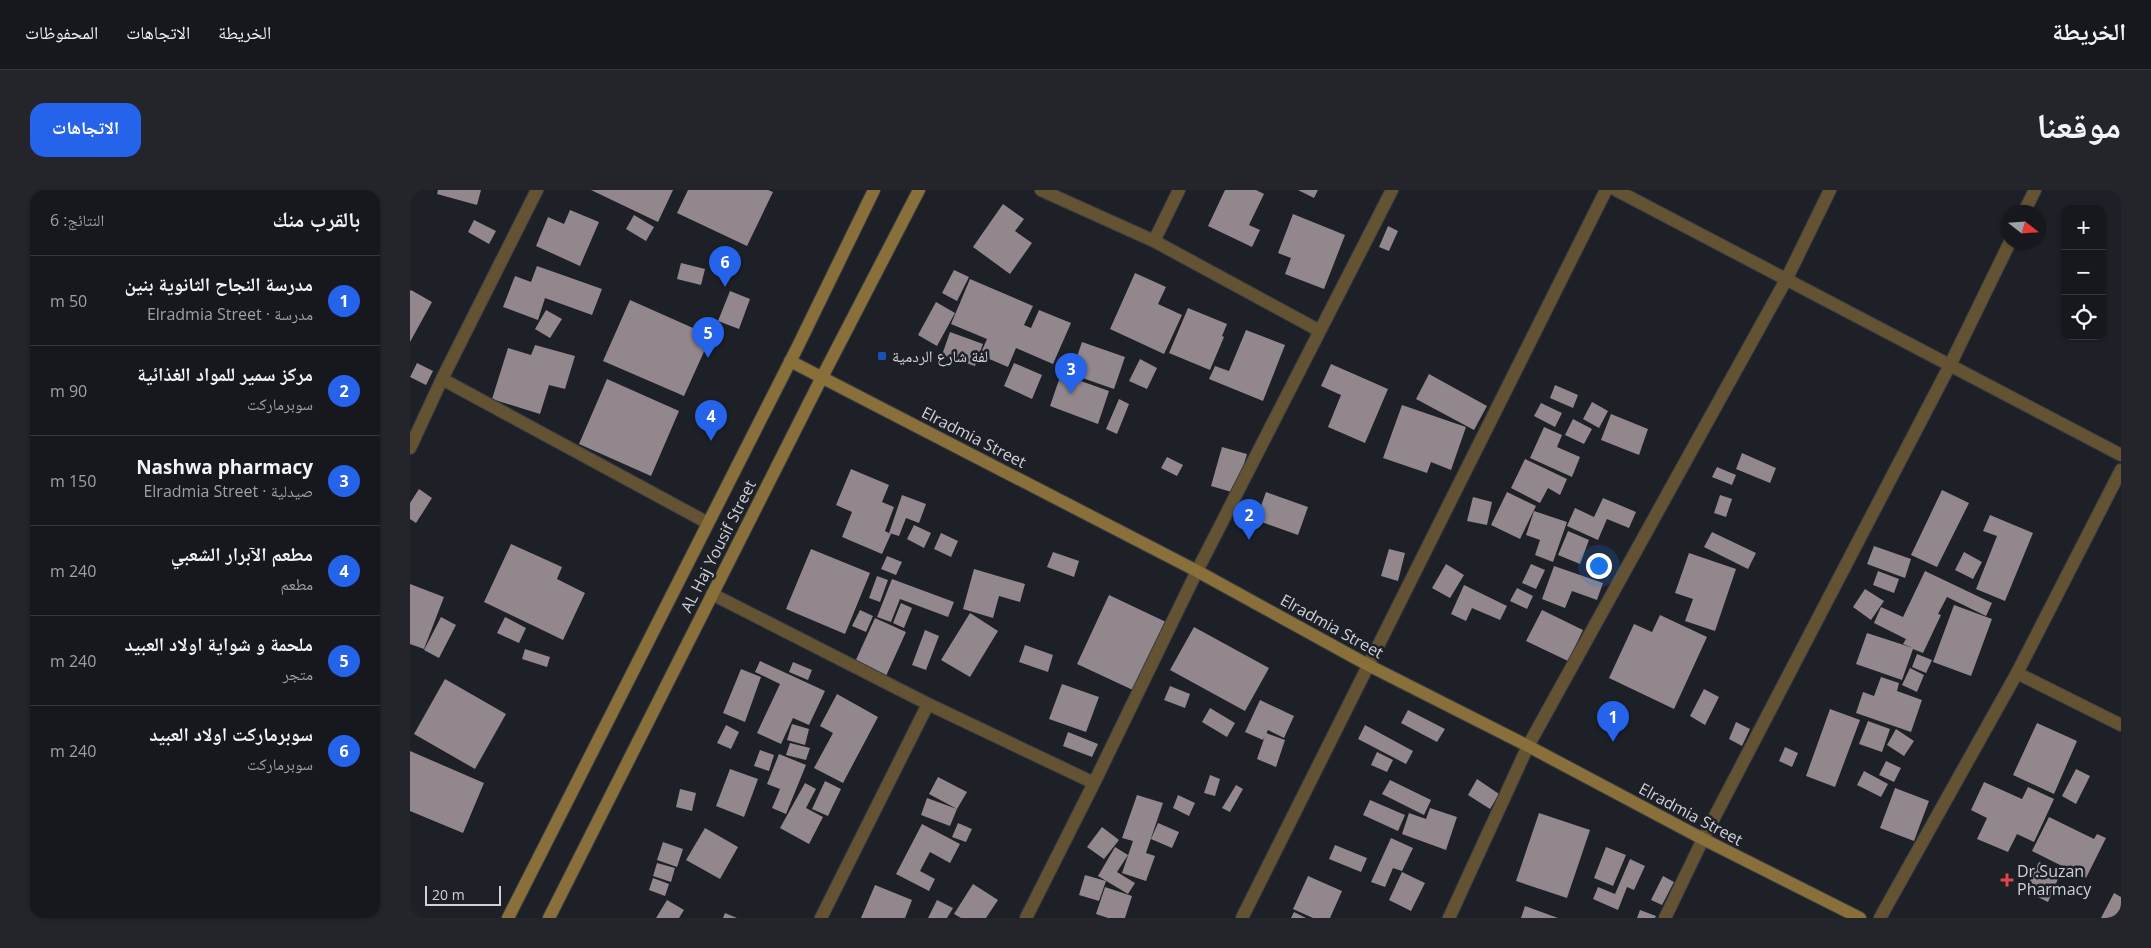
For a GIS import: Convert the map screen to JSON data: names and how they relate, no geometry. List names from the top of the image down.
{
  "streets": {
    "main road": ["Elradmia Street", "AL Haj Yousif Street"]
  },
  "crossings": [
    ["Elradmia Street", "AL Haj Yousif Street"]
  ],
  "places": {
    "transit": ["لفة شارع الردمية"],
    "health": ["Dr.Suzan Pharmacy"]
  },
  "scale_bar": "20 m",
  "north": "right",
  "page": {
    "header": "الخريطة",
    "nav": ["الخريطة", "الاتجاهات", "المحفوظات"],
    "title": "موقعنا",
    "buttons": "الاتجاهات",
    "heading": ["بالقرب منك", "النتائج: 6"],
    "map_buttons": ["+", "−"],
    "pins": [
      "6",
      "5",
      "3",
      "4",
      "2",
      "1"
    ],
    "list": [
      {
        "mark": "1",
        "name": "مدرسة النجاح الثانوية بنين",
        "note": "مدرسة · Elradmia Street",
        "value": "50 m"
      },
      {
        "mark": "2",
        "name": "مركز سمير للمواد الغذائية",
        "note": "سوبرماركت",
        "value": "90 m"
      },
      {
        "mark": "3",
        "name": "Nashwa pharmacy",
        "note": "صيدلية · Elradmia Street",
        "value": "150 m"
      },
      {
        "mark": "4",
        "name": "مطعم الآبرار الشعبي",
        "note": "مطعم",
        "value": "240 m"
      },
      {
        "mark": "5",
        "name": "ملحمة و شواية اولاد العبيد",
        "note": "متجر",
        "value": "240 m"
      },
      {
        "mark": "6",
        "name": "سوبرماركت اولاد العبيد",
        "note": "سوبرماركت",
        "value": "240 m"
      }
    ],
    "scale": "20 m"
  }
}
